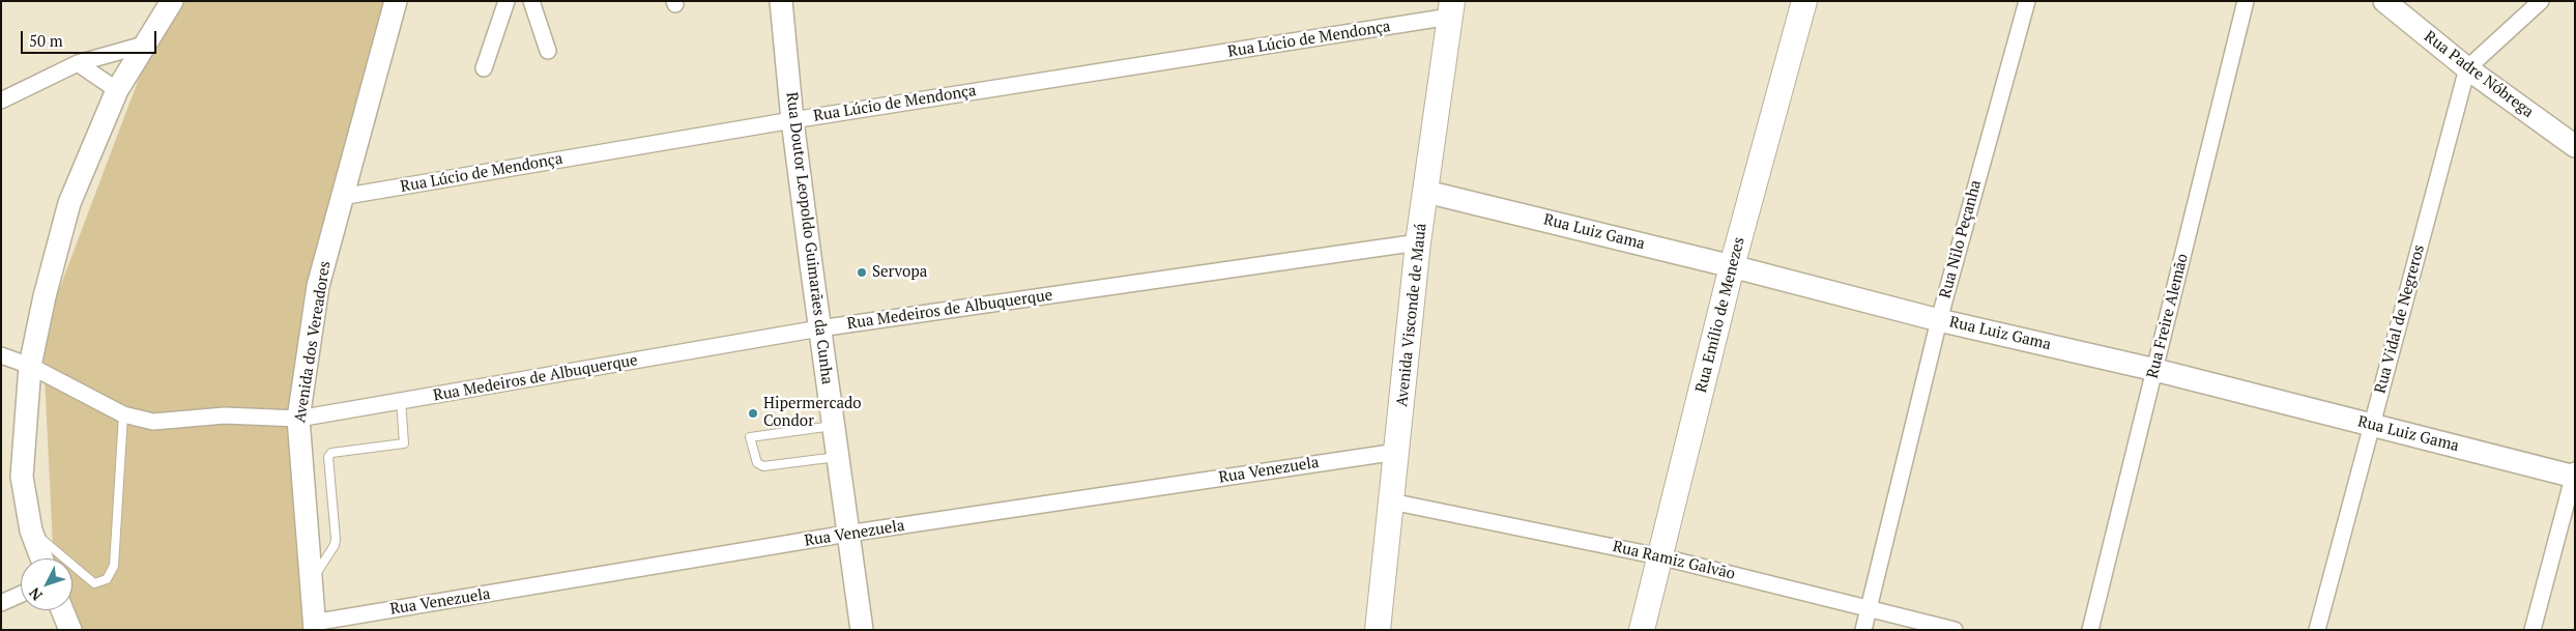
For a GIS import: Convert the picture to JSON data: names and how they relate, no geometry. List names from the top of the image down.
{
  "streets": {
    "main road": ["Avenida Visconde de Mauá", "Rua Emílio de Menezes"],
    "street": [
      "Rua Lúcio de Mendonça",
      "Rua Padre Nóbrega",
      "Rua Luiz Gama",
      "Rua Doutor Leopoldo Guimarães da Cunha",
      "Rua Nilo Peçanha",
      "Rua Medeiros de Albuquerque",
      "Rua Freire Alemão",
      "Rua Vidal de Negreros",
      "Avenida dos Vereadores",
      "Rua Venezuela",
      "Rua Ramiz Galvão"
    ]
  },
  "crossings": [
    ["Rua Lúcio de Mendonça", "Rua Doutor Leopoldo Guimarães da Cunha"],
    ["Rua Lúcio de Mendonça", "Avenida Visconde de Mauá"],
    ["Rua Lúcio de Mendonça", "Avenida dos Vereadores"],
    ["Rua Padre Nóbrega", "Rua Vidal de Negreros"],
    ["Rua Luiz Gama", "Rua Nilo Peçanha"],
    ["Rua Luiz Gama", "Avenida Visconde de Mauá"],
    ["Rua Luiz Gama", "Rua Emílio de Menezes"],
    ["Rua Luiz Gama", "Rua Freire Alemão"],
    ["Rua Luiz Gama", "Rua Vidal de Negreros"],
    ["Rua Doutor Leopoldo Guimarães da Cunha", "Rua Medeiros de Albuquerque"],
    ["Rua Doutor Leopoldo Guimarães da Cunha", "Rua Venezuela"],
    ["Rua Nilo Peçanha", "Rua Ramiz Galvão"],
    ["Rua Medeiros de Albuquerque", "Avenida Visconde de Mauá"],
    ["Rua Medeiros de Albuquerque", "Avenida dos Vereadores"],
    ["Avenida Visconde de Mauá", "Rua Venezuela"],
    ["Avenida Visconde de Mauá", "Rua Ramiz Galvão"],
    ["Rua Emílio de Menezes", "Rua Ramiz Galvão"],
    ["Avenida dos Vereadores", "Rua Venezuela"]
  ],
  "places": ["Servopa", "Hipermercado Condor"],
  "scale_bar": "50 m",
  "north": "bottom left"
}
